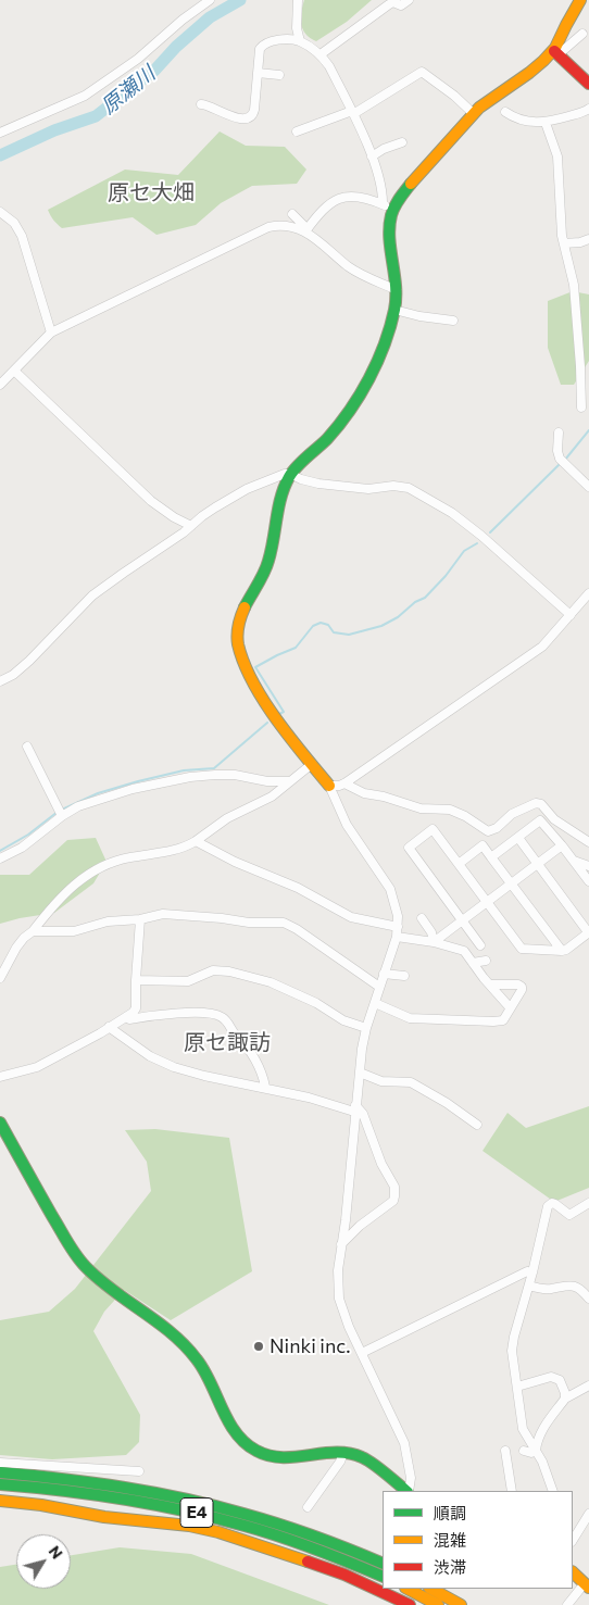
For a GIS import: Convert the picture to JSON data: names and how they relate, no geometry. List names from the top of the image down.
{
  "streets": {
    "main road": ["E4"]
  },
  "districts": ["原セ大畑", "原セ諏訪"],
  "water": ["原瀬川"],
  "places": ["Ninki inc."],
  "legend": ["順調", "混雑", "渋滞"],
  "north": "top right"
}
